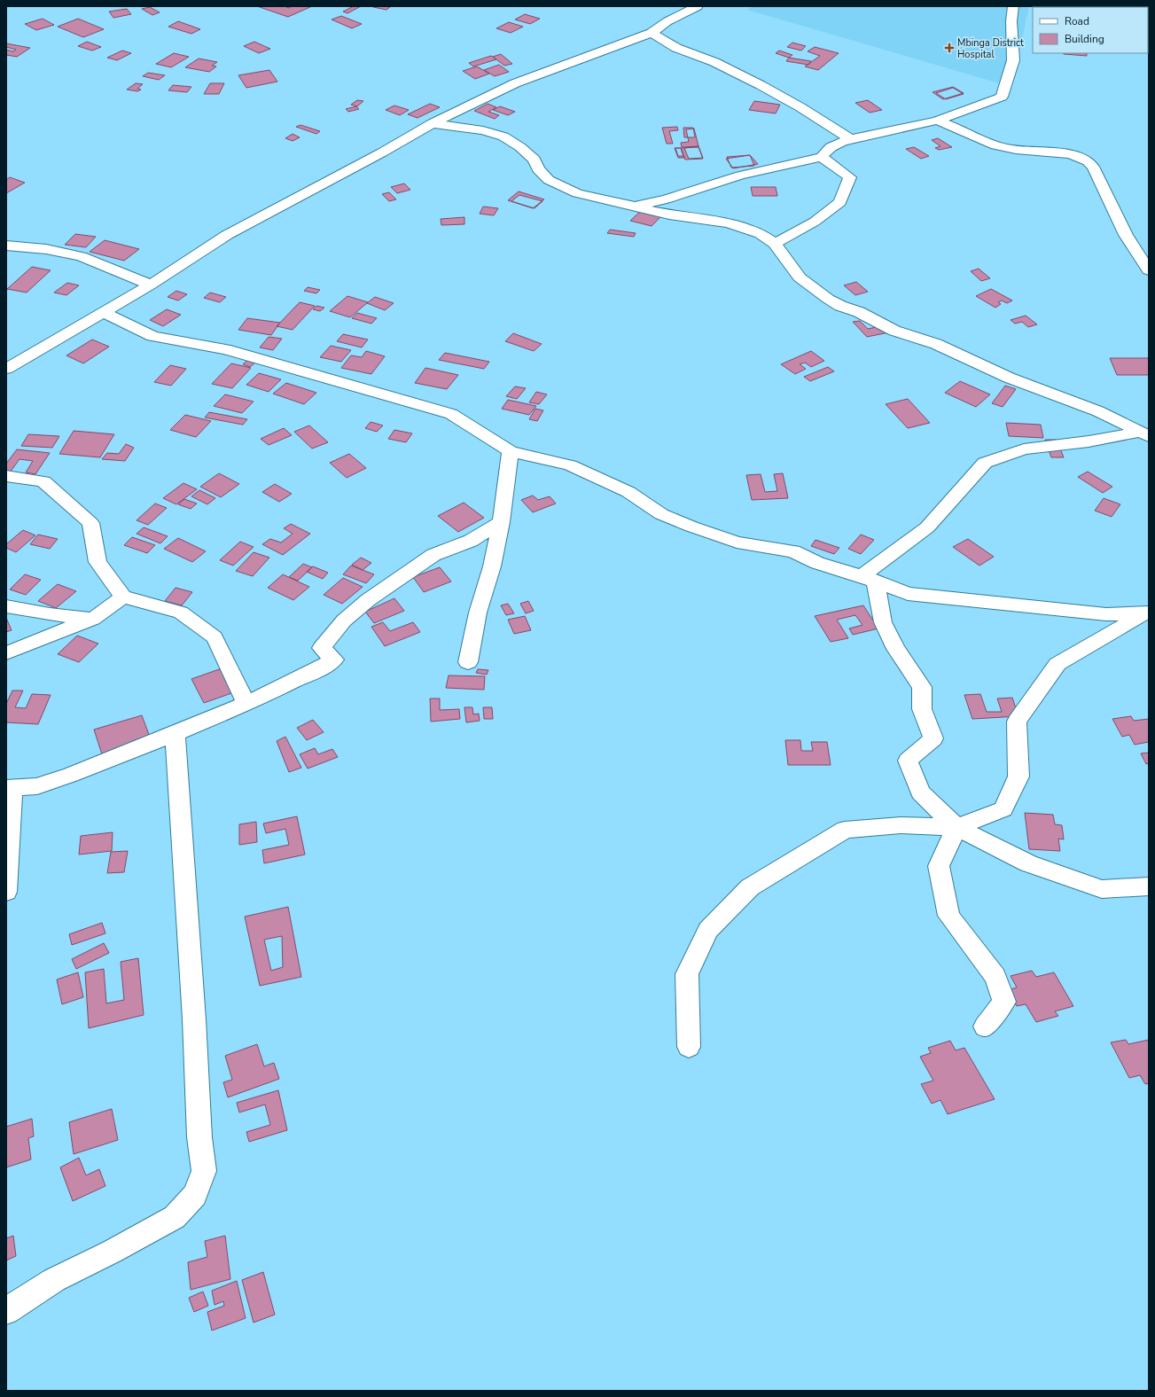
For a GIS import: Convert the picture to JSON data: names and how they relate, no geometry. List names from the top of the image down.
{
  "places": {
    "health": ["Mbinga District Hospital"]
  },
  "legend": ["Road", "Building"]
}
